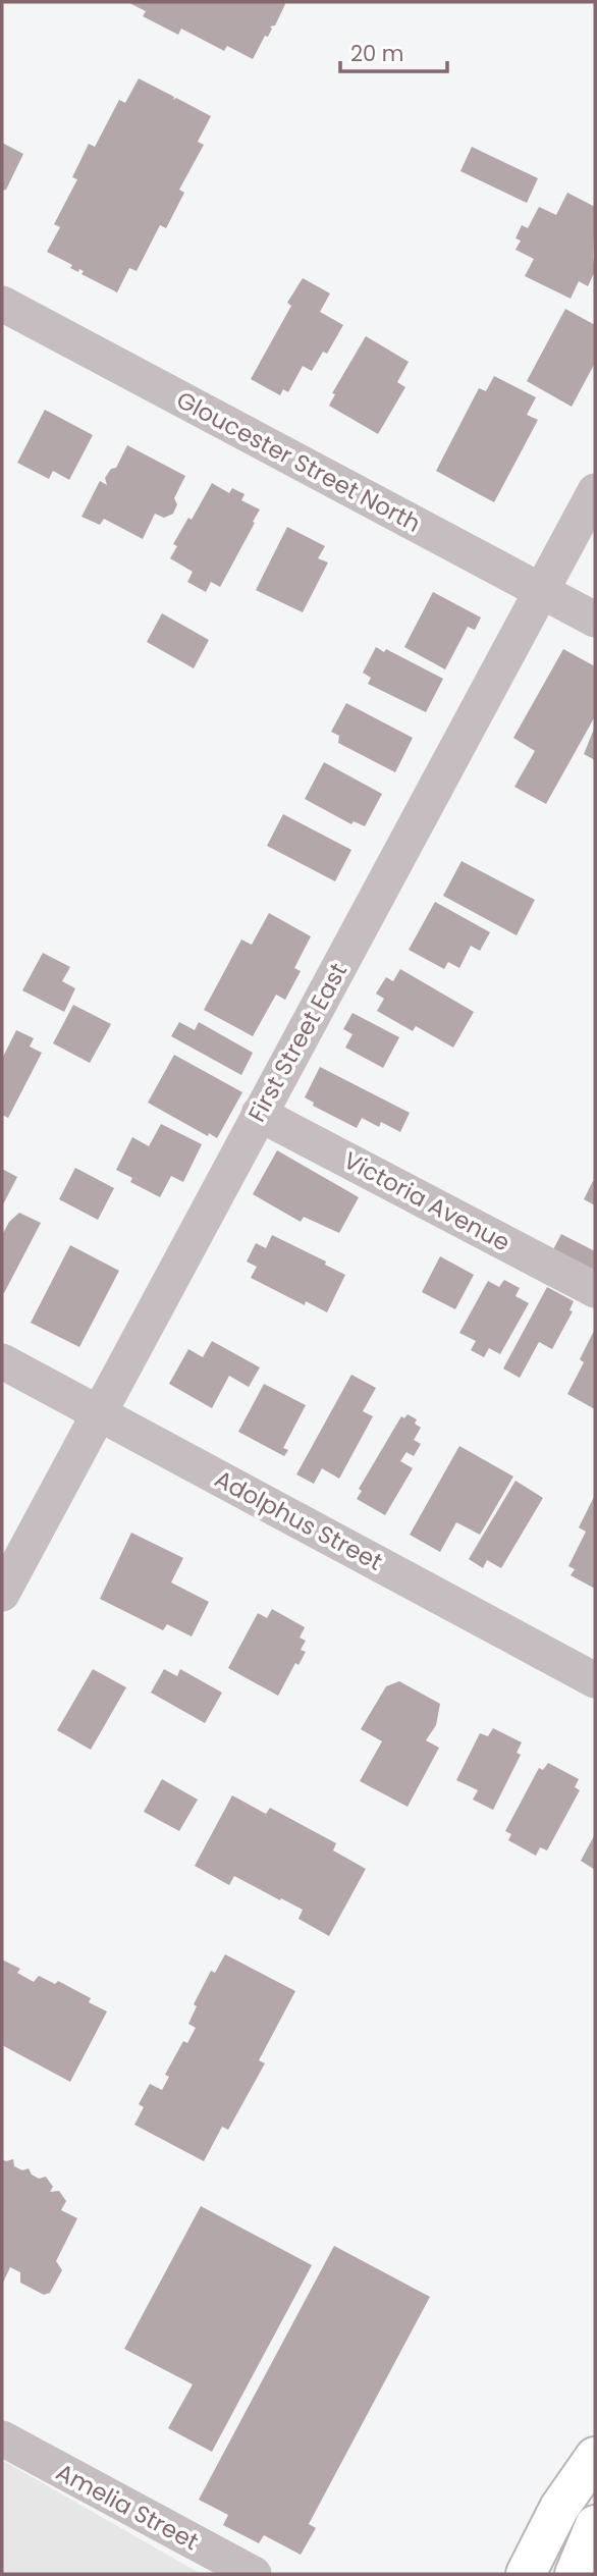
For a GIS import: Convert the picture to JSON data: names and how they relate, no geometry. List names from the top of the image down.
{
  "streets": {
    "street": [
      "Gloucester Street North",
      "First Street East",
      "Victoria Avenue",
      "Adolphus Street",
      "Amelia Street"
    ]
  },
  "crossings": [
    ["Gloucester Street North", "First Street East"],
    ["First Street East", "Victoria Avenue"],
    ["First Street East", "Adolphus Street"]
  ],
  "scale_bar": "20 m"
}
